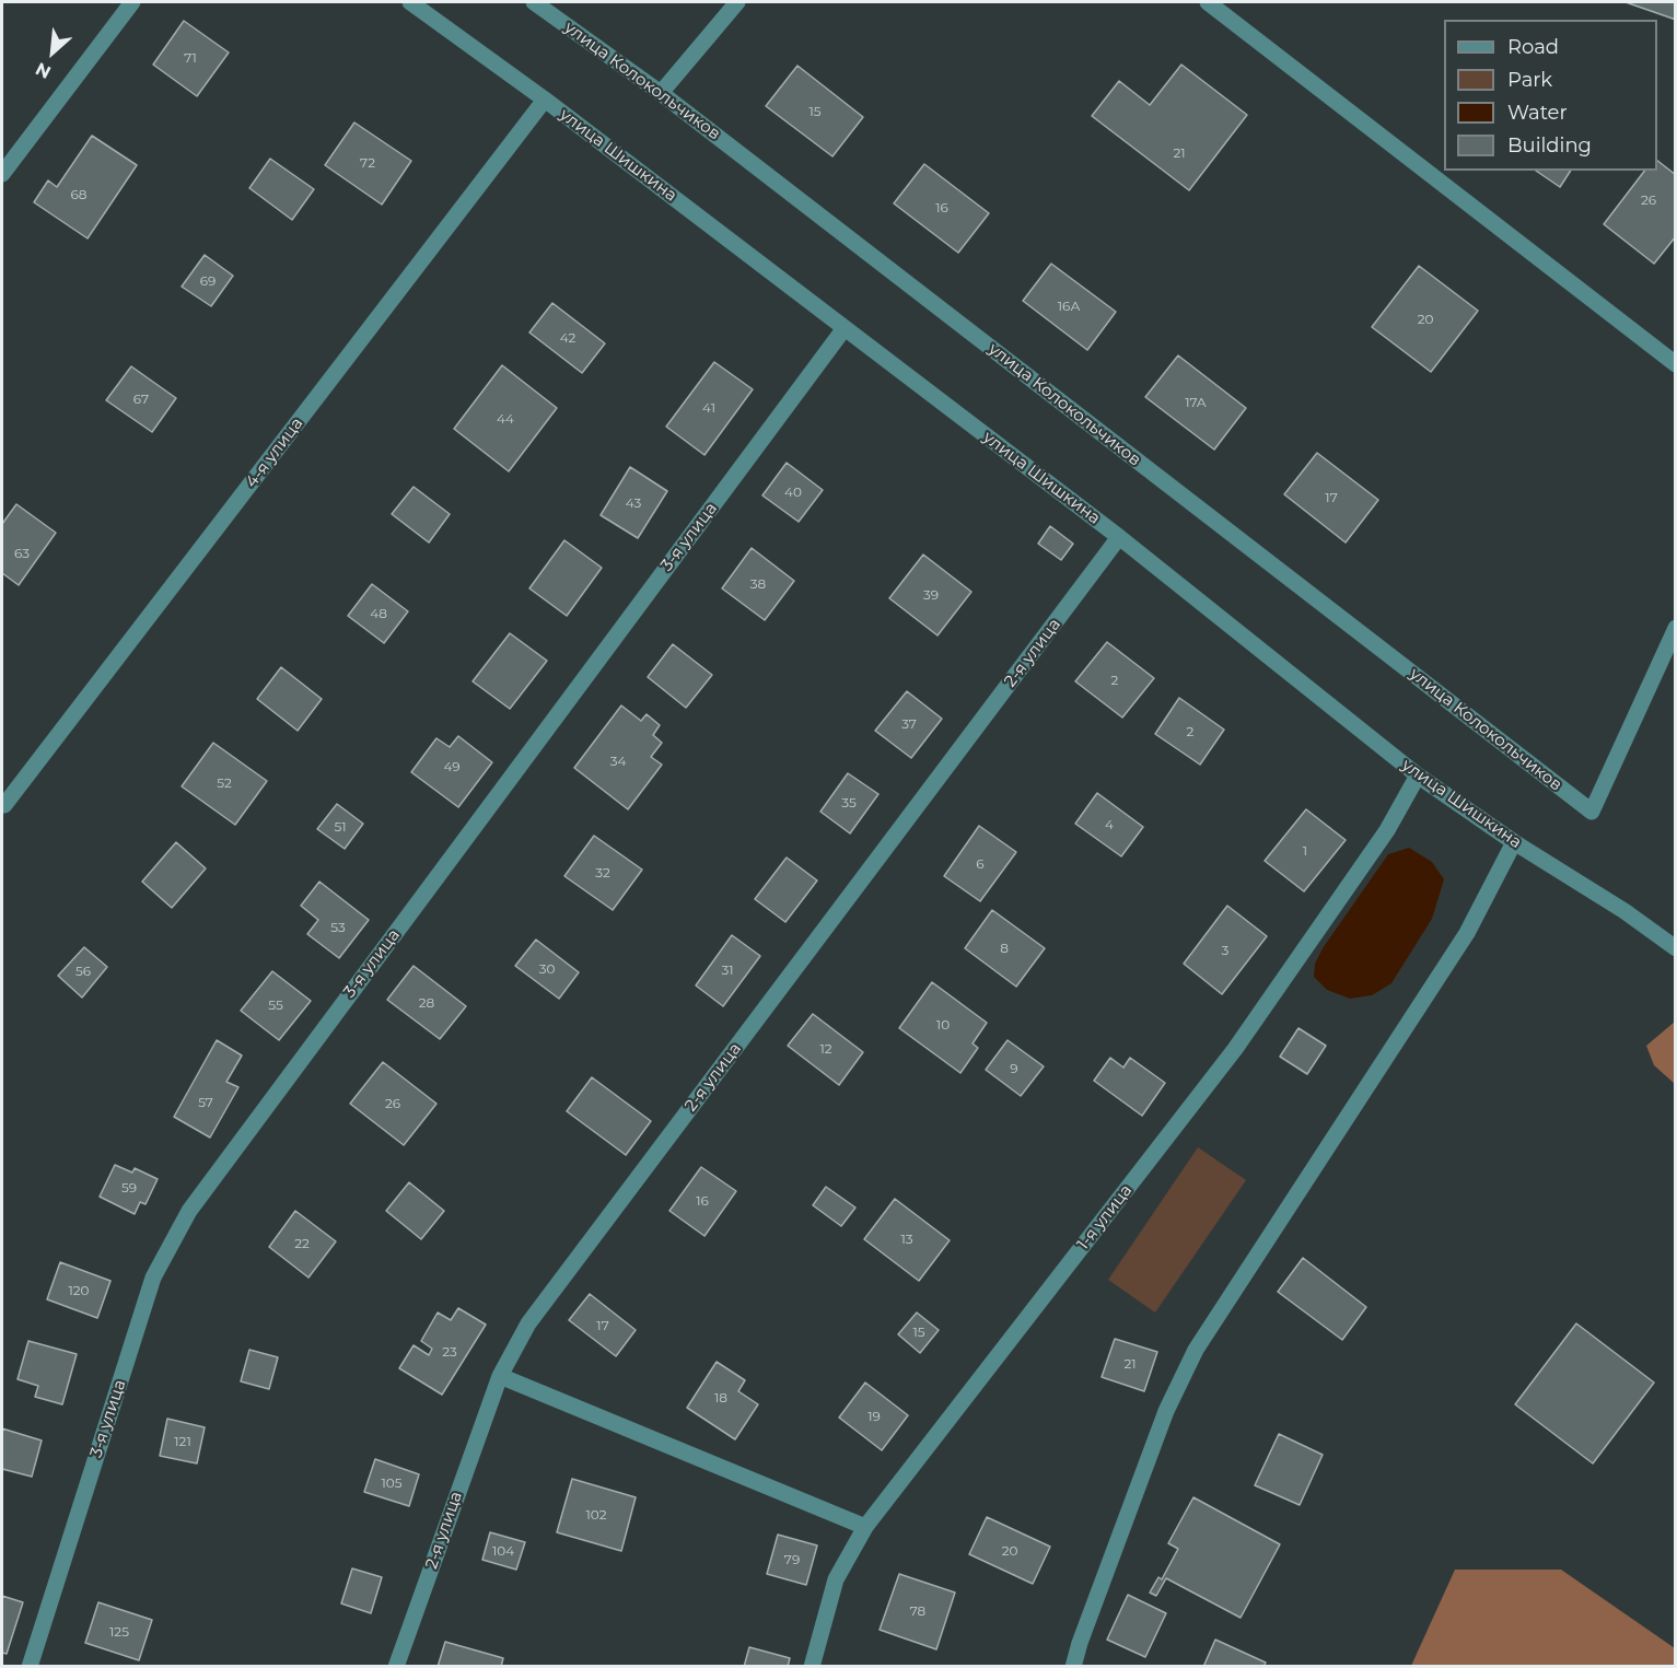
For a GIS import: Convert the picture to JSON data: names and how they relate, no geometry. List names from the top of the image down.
{
  "streets": {
    "street": [
      "улица Колокольчиков",
      "улица Шишкина",
      "4-я улица",
      "3-я улица",
      "2-я улица",
      "1-я улица"
    ]
  },
  "crossings": [
    ["улица Шишкина", "4-я улица"],
    ["улица Шишкина", "3-я улица"],
    ["улица Шишкина", "2-я улица"],
    ["улица Шишкина", "1-я улица"]
  ],
  "house_numbers": [
    "71",
    "15",
    "21",
    "72",
    "68",
    "26",
    "16",
    "69",
    "16А",
    "20",
    "42",
    "67",
    "17А",
    "41",
    "44",
    "40",
    "17",
    "43",
    "63",
    "38",
    "39",
    "48",
    "2",
    "37",
    "2",
    "34",
    "49",
    "52",
    "35",
    "4",
    "51",
    "1",
    "6",
    "32",
    "53",
    "8",
    "3",
    "30",
    "31",
    "56",
    "28",
    "55",
    "10",
    "12",
    "9",
    "57",
    "26",
    "59",
    "16",
    "13",
    "22",
    "120",
    "17",
    "15",
    "23",
    "21",
    "18",
    "19",
    "121",
    "105",
    "102",
    "104",
    "20",
    "79",
    "78",
    "125"
  ],
  "legend": [
    "Road",
    "Park",
    "Water",
    "Building"
  ],
  "north": "bottom left"
}
